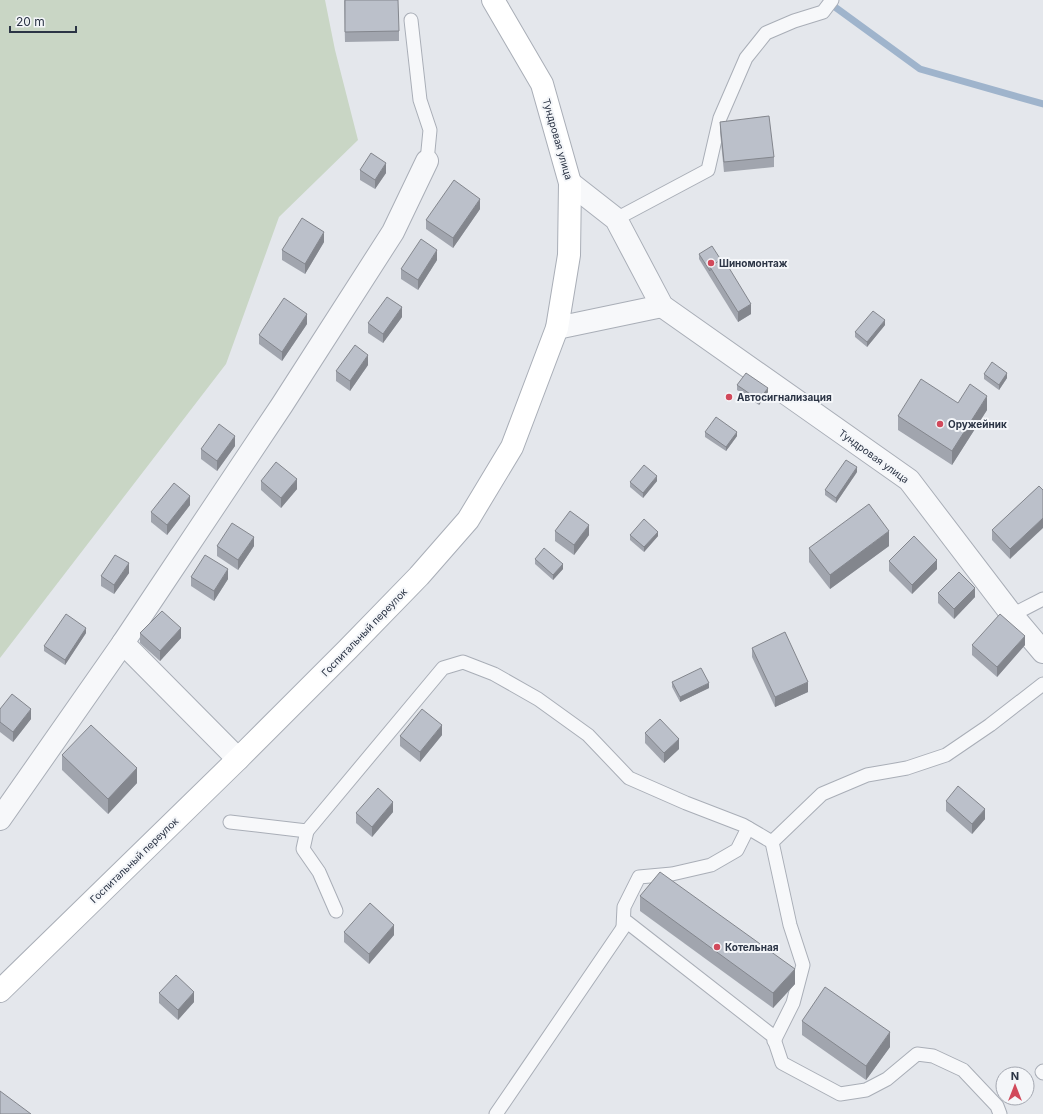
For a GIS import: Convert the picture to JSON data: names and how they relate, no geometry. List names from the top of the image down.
{
  "streets": {
    "main road": ["Тундровая улица", "Госпитальный переулок"]
  },
  "crossings": [
    ["Тундровая улица", "Госпитальный переулок"]
  ],
  "places": [
    "Шиномонтаж",
    "Автосигнализация",
    "Оружейник",
    "Котельная"
  ],
  "scale_bar": "20 m",
  "north": "top"
}
